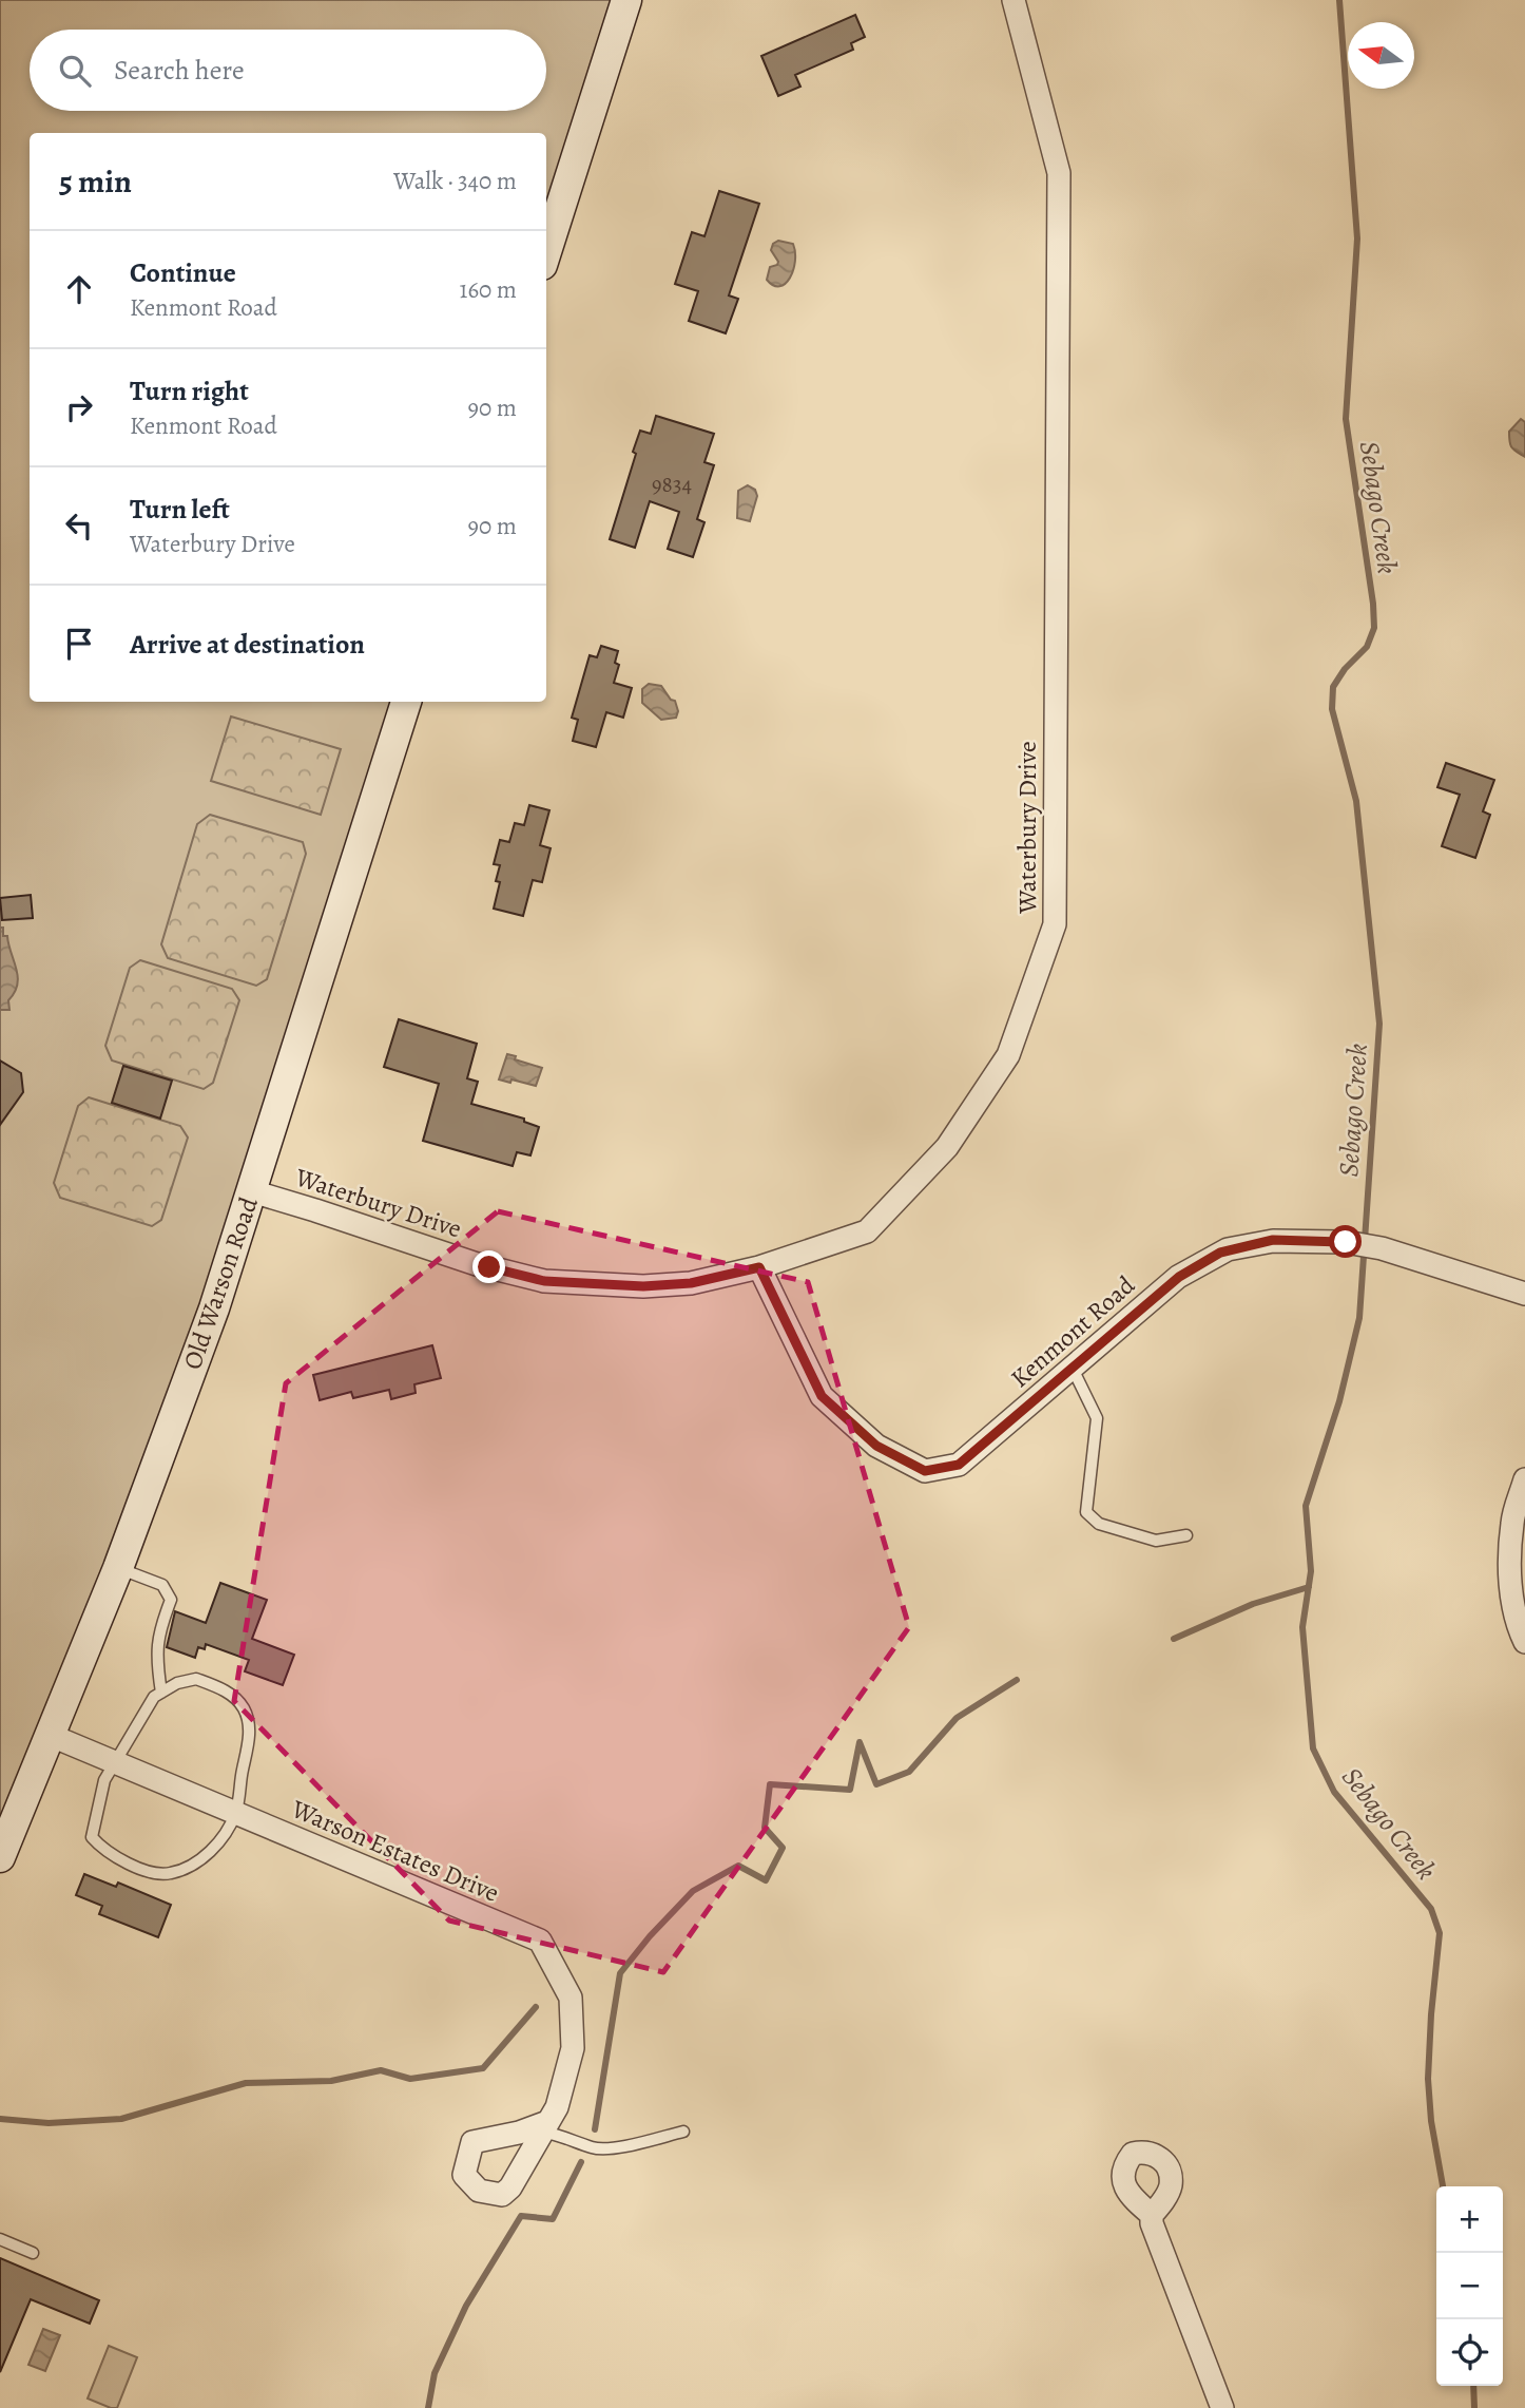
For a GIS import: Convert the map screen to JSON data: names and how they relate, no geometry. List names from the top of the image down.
{
  "streets": {
    "street": [
      "Waterbury Drive",
      "Old Warson Road",
      "Kenmont Road",
      "Warson Estates Drive"
    ]
  },
  "crossings": [
    ["Waterbury Drive", "Old Warson Road"],
    ["Waterbury Drive", "Kenmont Road"],
    ["Old Warson Road", "Warson Estates Drive"]
  ],
  "water": ["Sebago Creek"],
  "house_numbers": ["9834"],
  "north": "left",
  "page": {
    "search": "Search here",
    "heading": ["5 min", "Walk · 340 m"],
    "list": [
      ["Continue", "Kenmont Road", "160 m"],
      ["Turn right", "Kenmont Road", "90 m"],
      ["Turn left", "Waterbury Drive", "90 m"],
      "Arrive at destination"
    ],
    "map_buttons": ["+", "−"]
  }
}
